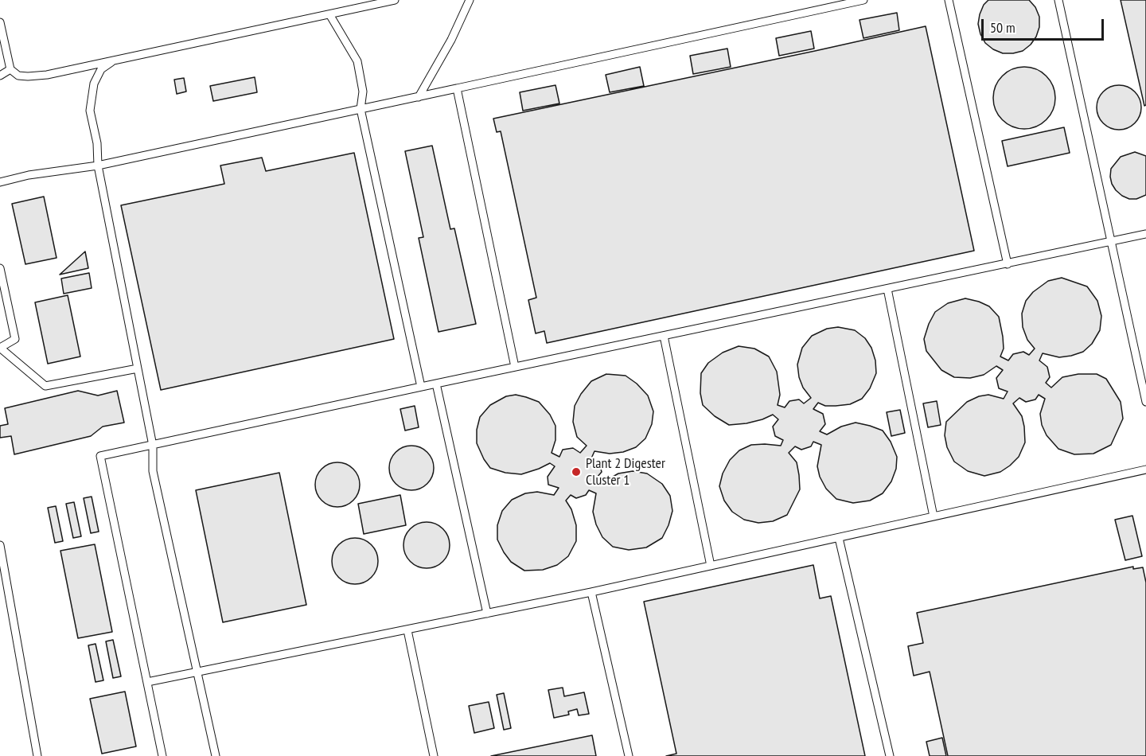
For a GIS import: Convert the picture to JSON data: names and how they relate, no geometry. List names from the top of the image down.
{
  "places": ["Plant 2 Digester Cluster 1"],
  "scale_bar": "50 m"
}
